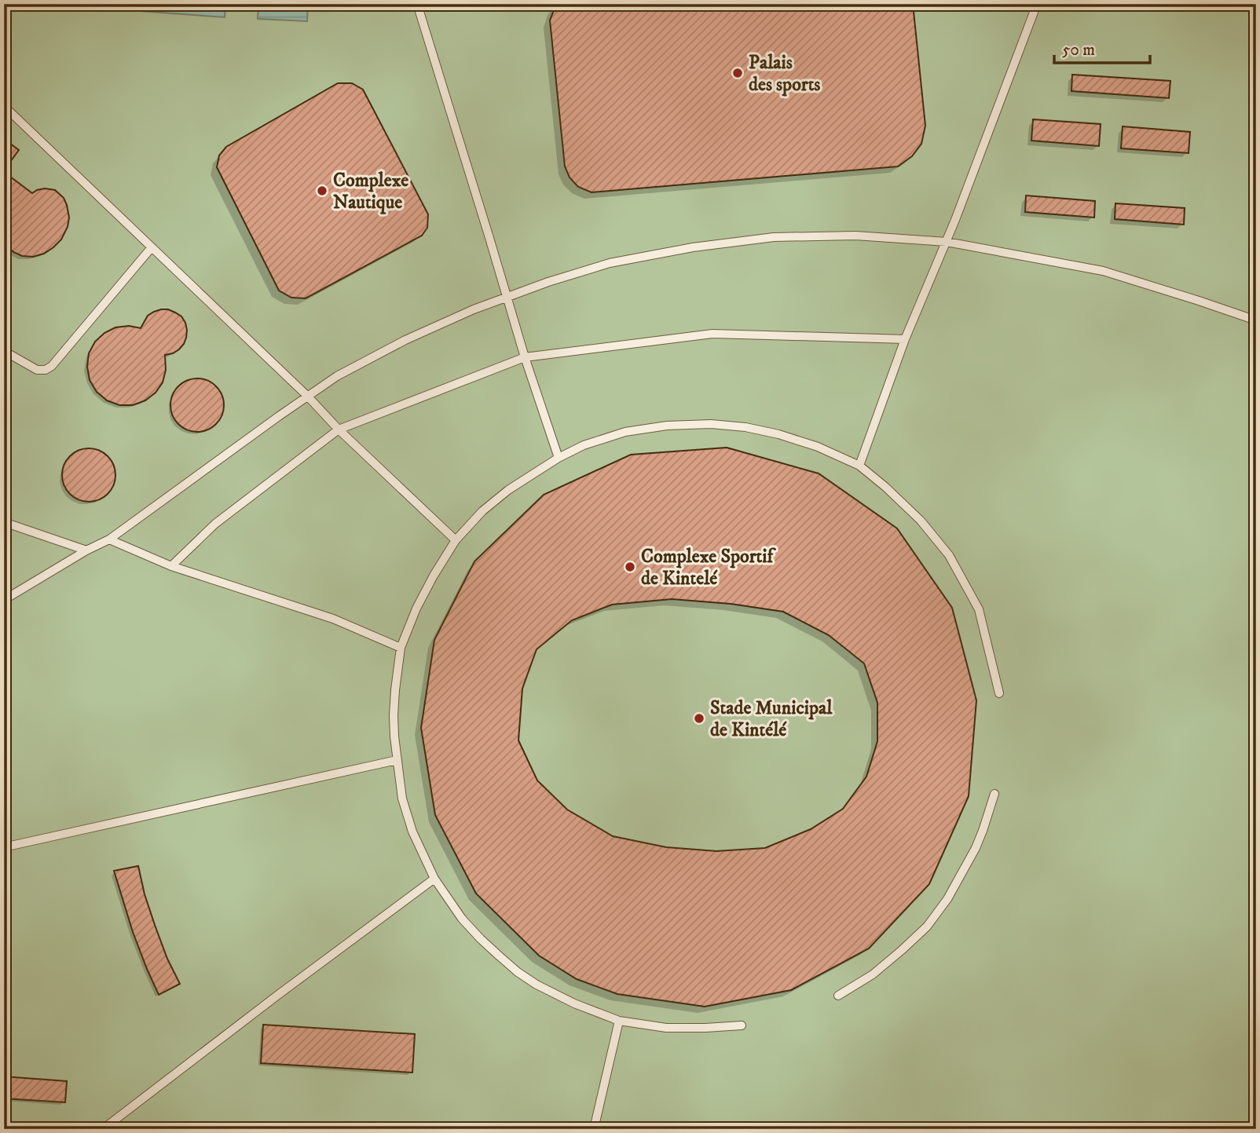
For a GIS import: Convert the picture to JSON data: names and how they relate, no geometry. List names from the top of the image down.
{
  "places": [
    "Palais des sports",
    "Complexe Nautique",
    "Complexe Sportif de Kintelé",
    "Stade Municipal de Kintélé"
  ],
  "scale_bar": "50 m"
}
